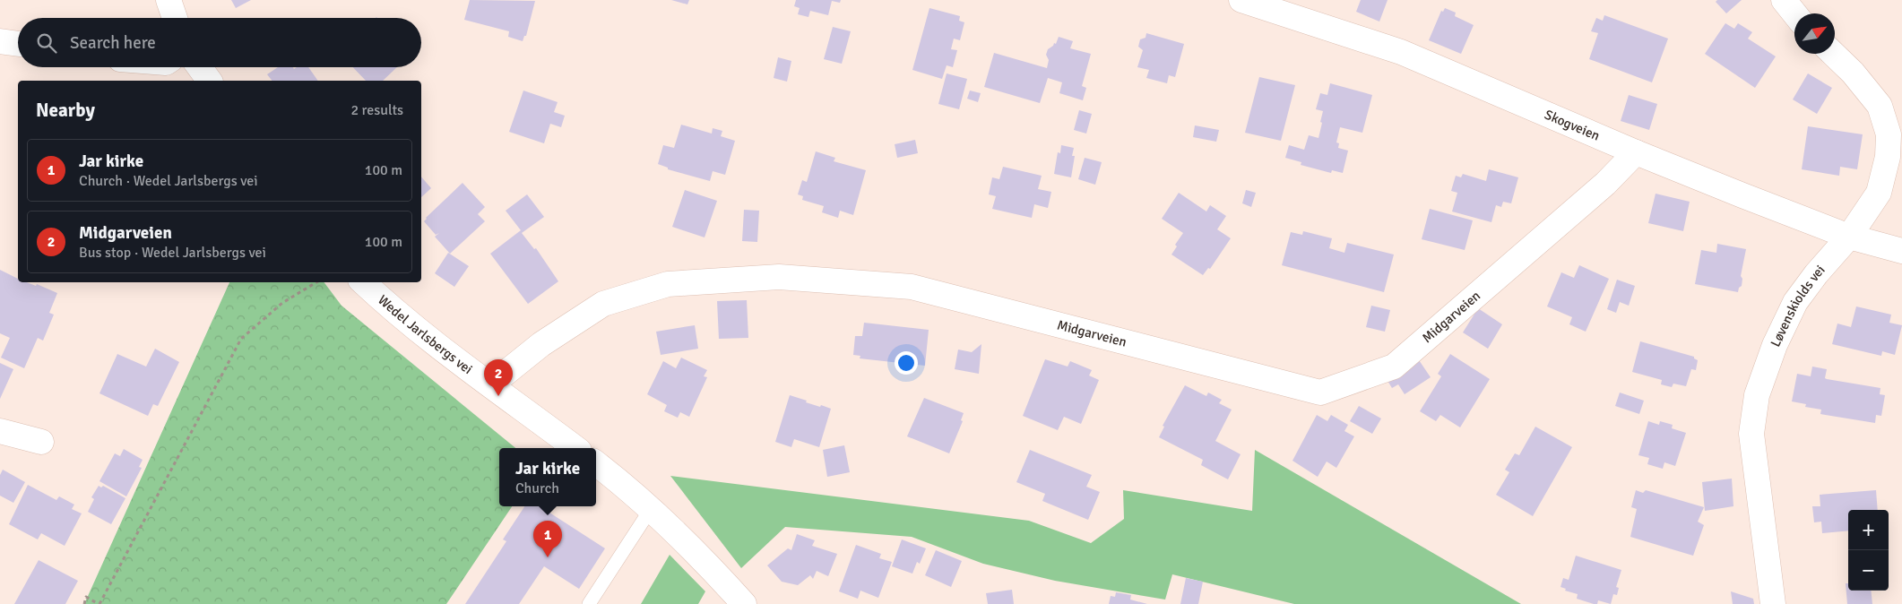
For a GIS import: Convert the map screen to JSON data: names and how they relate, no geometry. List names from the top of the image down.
{
  "streets": {
    "street": [
      "Skogveien",
      "Løvenskiolds vei",
      "Midgarveien",
      "Wedel Jarlsbergs vei"
    ]
  },
  "crossings": [
    ["Skogveien", "Løvenskiolds vei"],
    ["Skogveien", "Midgarveien"],
    ["Midgarveien", "Wedel Jarlsbergs vei"]
  ],
  "north": "top right",
  "page": {
    "search": "Search here",
    "heading": ["Nearby", "2 results"],
    "list": [
      {
        "mark": "1",
        "name": "Jar kirke",
        "note": "Church · Wedel Jarlsbergs vei",
        "value": "100 m"
      },
      {
        "mark": "2",
        "name": "Midgarveien",
        "note": "Bus stop · Wedel Jarlsbergs vei",
        "value": "100 m"
      }
    ],
    "pins": ["2", "1"],
    "popup": ["Jar kirke", "Church"],
    "map_buttons": ["+", "−"]
  }
}
